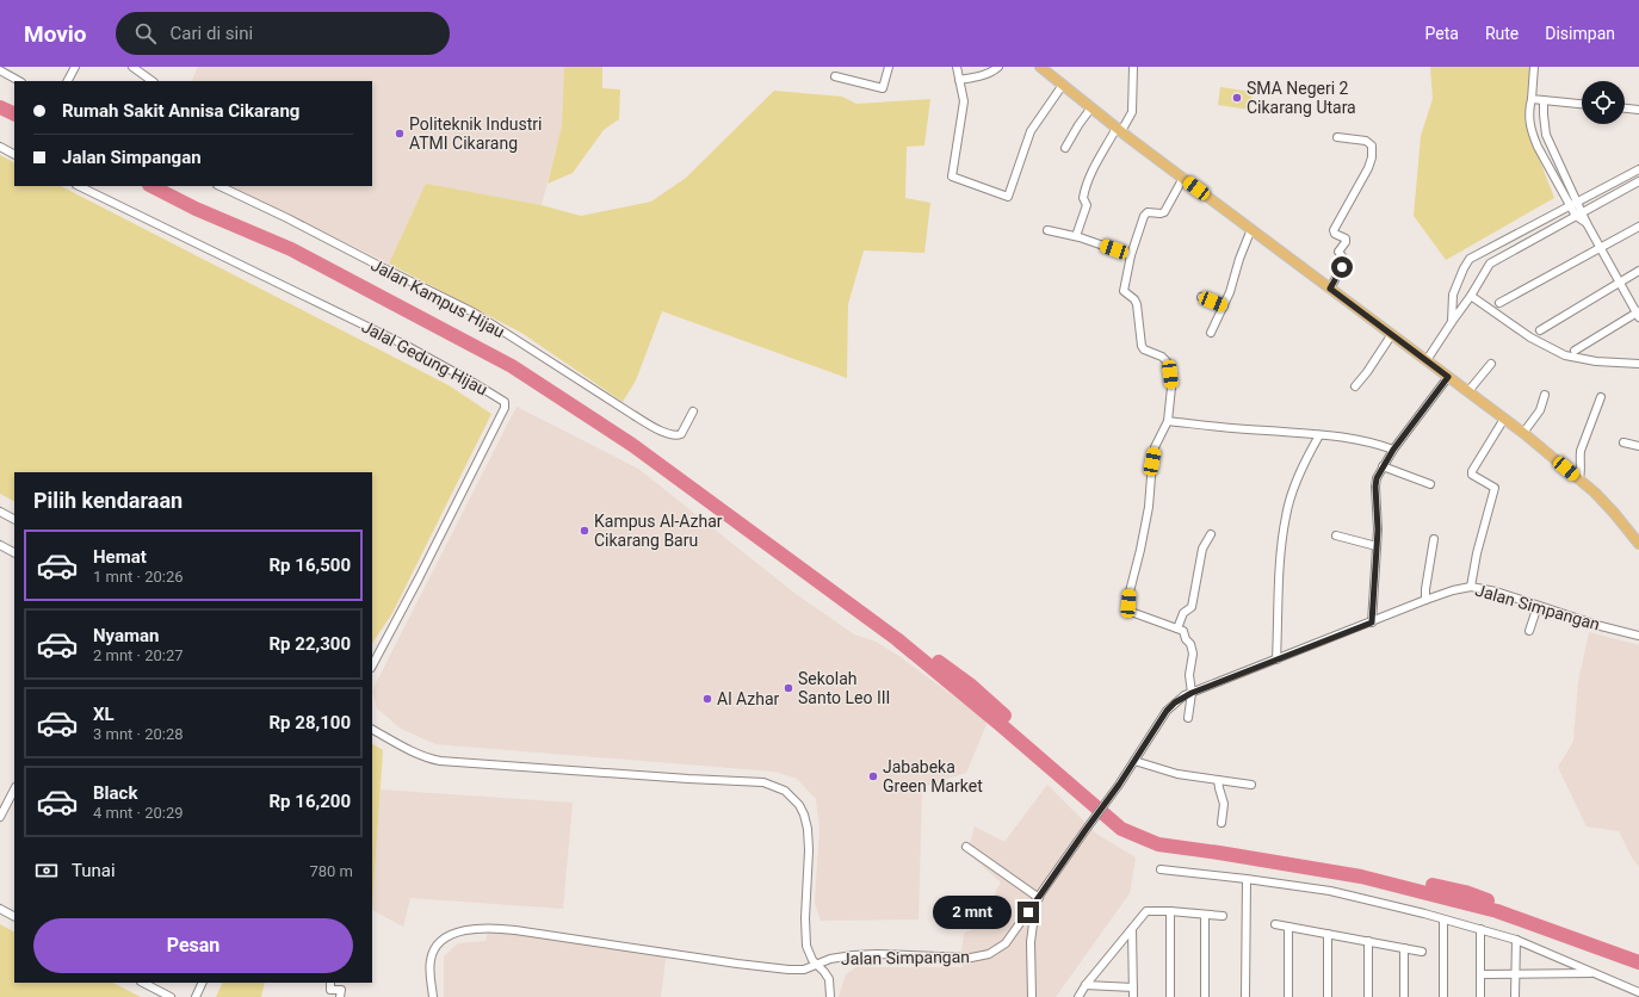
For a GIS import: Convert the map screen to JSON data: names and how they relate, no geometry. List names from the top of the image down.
{
  "streets": {
    "street": ["Jalan Kampus Hijau", "Jalal Gedung Hijau", "Jalan Simpangan"]
  },
  "places": [
    "SMA Negeri 2 Cikarang Utara",
    "Politeknik Industri ATMI Cikarang",
    "Kampus Al-Azhar Cikarang Baru",
    "Sekolah Santo Leo III",
    "Al Azhar",
    "Jababeka Green Market"
  ],
  "page": {
    "header": "Movio",
    "search": "Cari di sini",
    "nav": ["Peta", "Rute", "Disimpan"],
    "banner": ["Rumah Sakit Annisa Cikarang", "Jalan Simpangan"],
    "heading": "Pilih kendaraan",
    "list": [
      {
        "name": "Hemat",
        "note": "1 mnt · 20:26",
        "value": "Rp 16,500"
      },
      {
        "name": "Nyaman",
        "note": "2 mnt · 20:27",
        "value": "Rp 22,300"
      },
      {
        "name": "XL",
        "note": "3 mnt · 20:28",
        "value": "Rp 28,100"
      },
      {
        "name": "Black",
        "note": "4 mnt · 20:29",
        "value": "Rp 16,200"
      }
    ],
    "pay": ["Tunai", "780 m"],
    "bubble": "2 mnt",
    "buttons": "Pesan"
  }
}
